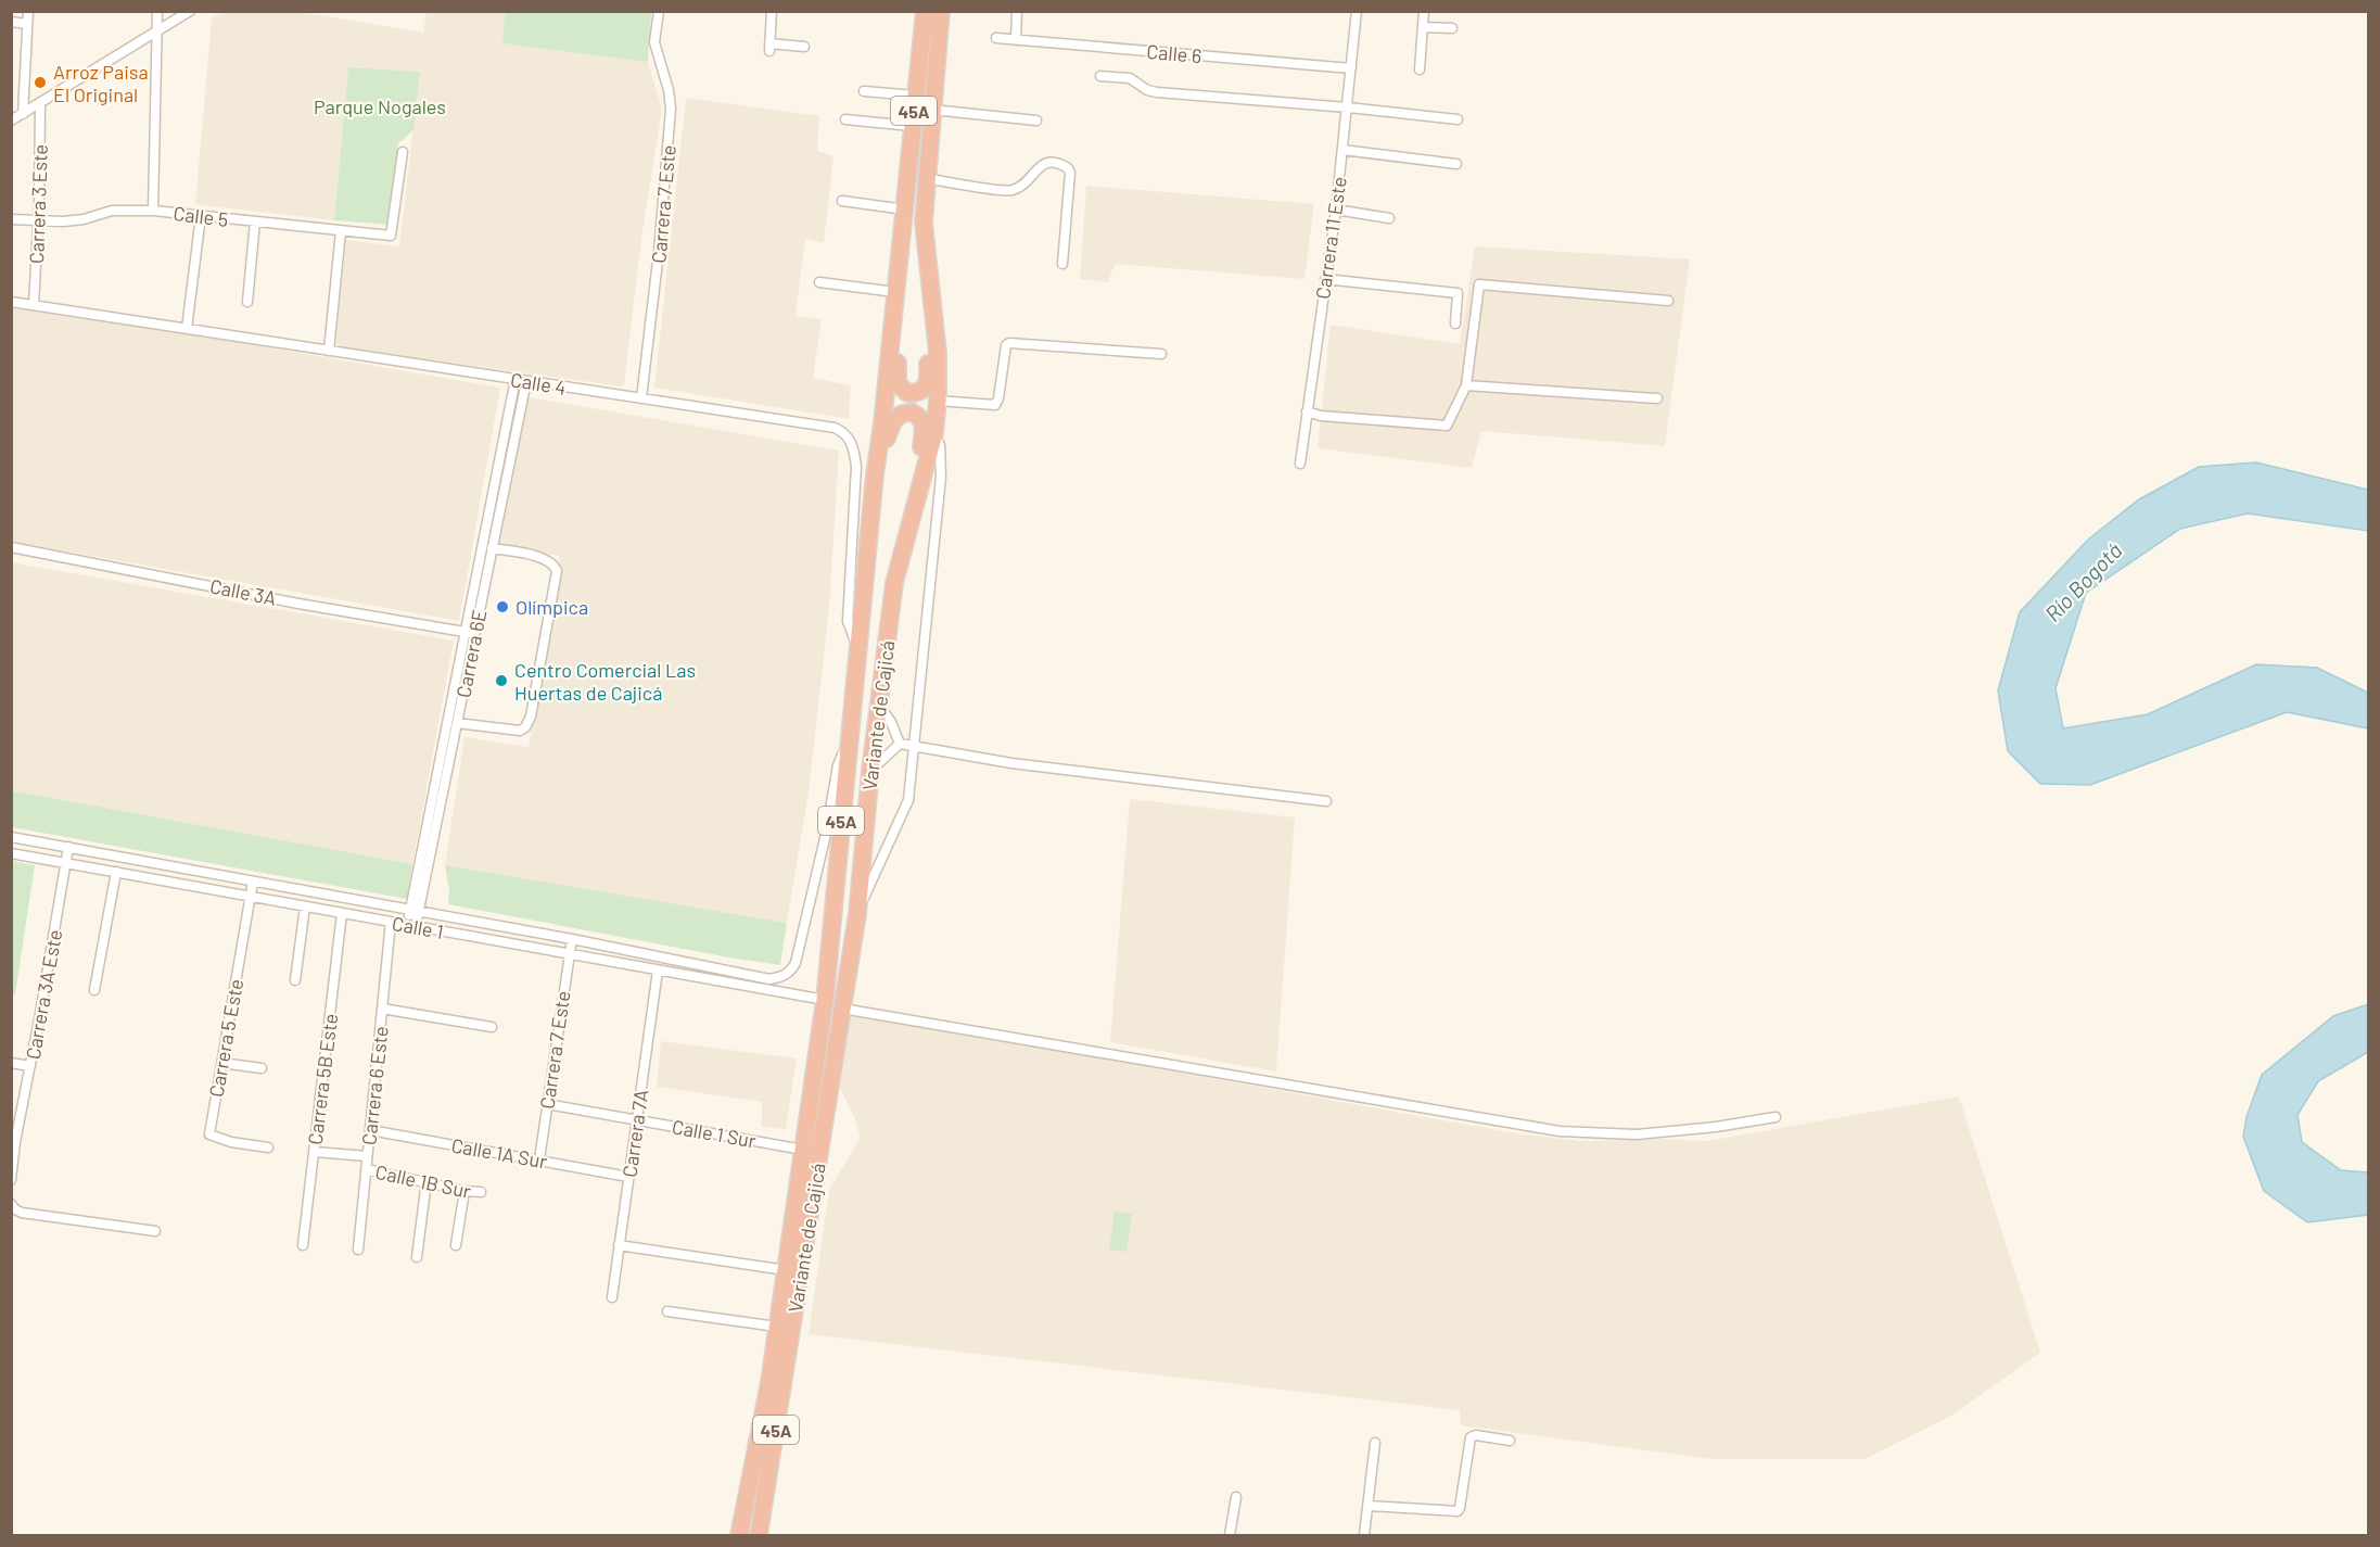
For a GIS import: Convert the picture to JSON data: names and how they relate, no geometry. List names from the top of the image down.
{
  "streets": {
    "highway": ["45A", "Variante de Cajicá"],
    "street": [
      "Calle 6",
      "Carrera 3 Este",
      "Carrera 7 Este",
      "Calle 5",
      "Carrera 11 Este",
      "Calle 4",
      "Calle 3A",
      "Carrera 6E",
      "Calle 1",
      "Carrera 3A Este",
      "Carrera 5 Este",
      "Carrera 5B Este",
      "Carrera 6 Este",
      "Carrera 7A",
      "Calle 1 Sur",
      "Calle 1A Sur",
      "Calle 1B Sur"
    ]
  },
  "crossings": [
    ["Calle 6", "Carrera 11 Este"],
    ["Carrera 3 Este", "Calle 5"],
    ["Carrera 3 Este", "Calle 4"],
    ["Carrera 7 Este", "Calle 4"],
    ["Carrera 7 Este", "Calle 1"],
    ["Carrera 7 Este", "Calle 1 Sur"],
    ["Carrera 7 Este", "Calle 1A Sur"],
    ["Calle 4", "Carrera 6E"],
    ["Calle 4", "Variante de Cajicá"],
    ["Calle 3A", "Carrera 6E"],
    ["Carrera 6E", "Calle 1"],
    ["Variante de Cajicá", "Calle 1"],
    ["Variante de Cajicá", "Calle 1 Sur"],
    ["Calle 1", "Carrera 3A Este"],
    ["Calle 1", "Carrera 5 Este"],
    ["Calle 1", "Carrera 5B Este"],
    ["Calle 1", "Carrera 6 Este"],
    ["Calle 1", "Carrera 7A"],
    ["Carrera 5B Este", "Calle 1B Sur"],
    ["Carrera 6 Este", "Calle 1A Sur"],
    ["Carrera 6 Este", "Calle 1B Sur"],
    ["Carrera 7A", "Calle 1 Sur"],
    ["Carrera 7A", "Calle 1A Sur"]
  ],
  "water": ["Río Bogotá"],
  "parks": ["Parque Nogales"],
  "places": ["Arroz Paisa El Original", "Olímpica", "Centro Comercial Las Huertas de Cajicá"]
}
